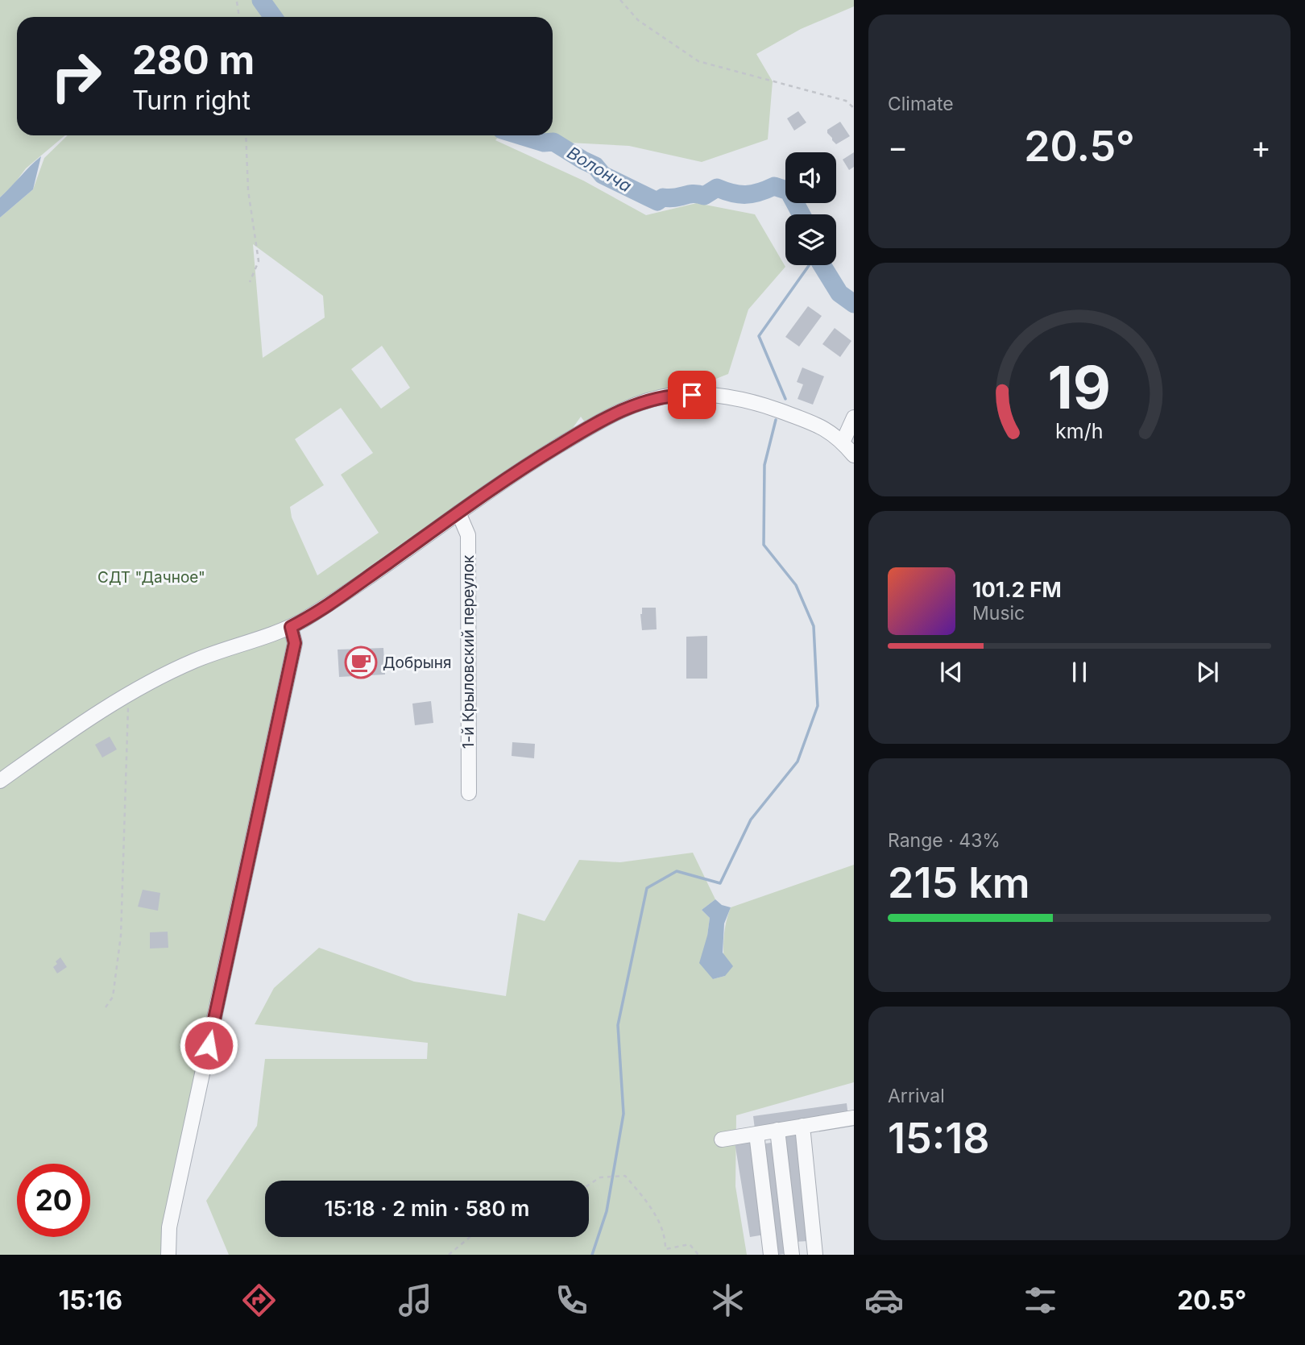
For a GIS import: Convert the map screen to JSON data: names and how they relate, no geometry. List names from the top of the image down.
{
  "streets": {
    "street": ["1-й Крыловский переулок"]
  },
  "water": ["Волонча"],
  "parks": ["СДТ \"Дачное\""],
  "places": {
    "cafe": ["Добрыня"]
  },
  "page": {
    "tile": [
      "Climate",
      ["Range · 43%", "215 km"],
      ["Arrival", "15:18"]
    ],
    "turn": ["280 m", "Turn right"],
    "heat": ["−", "20.5°", "+"],
    "song": ["101.2 FM", "Music"],
    "limit": "20",
    "trip": "15:18 · 2 min · 580 m",
    "tabs": ["15:16", "20.5°"],
    "gauge": ["19", "km/h"]
  }
}
